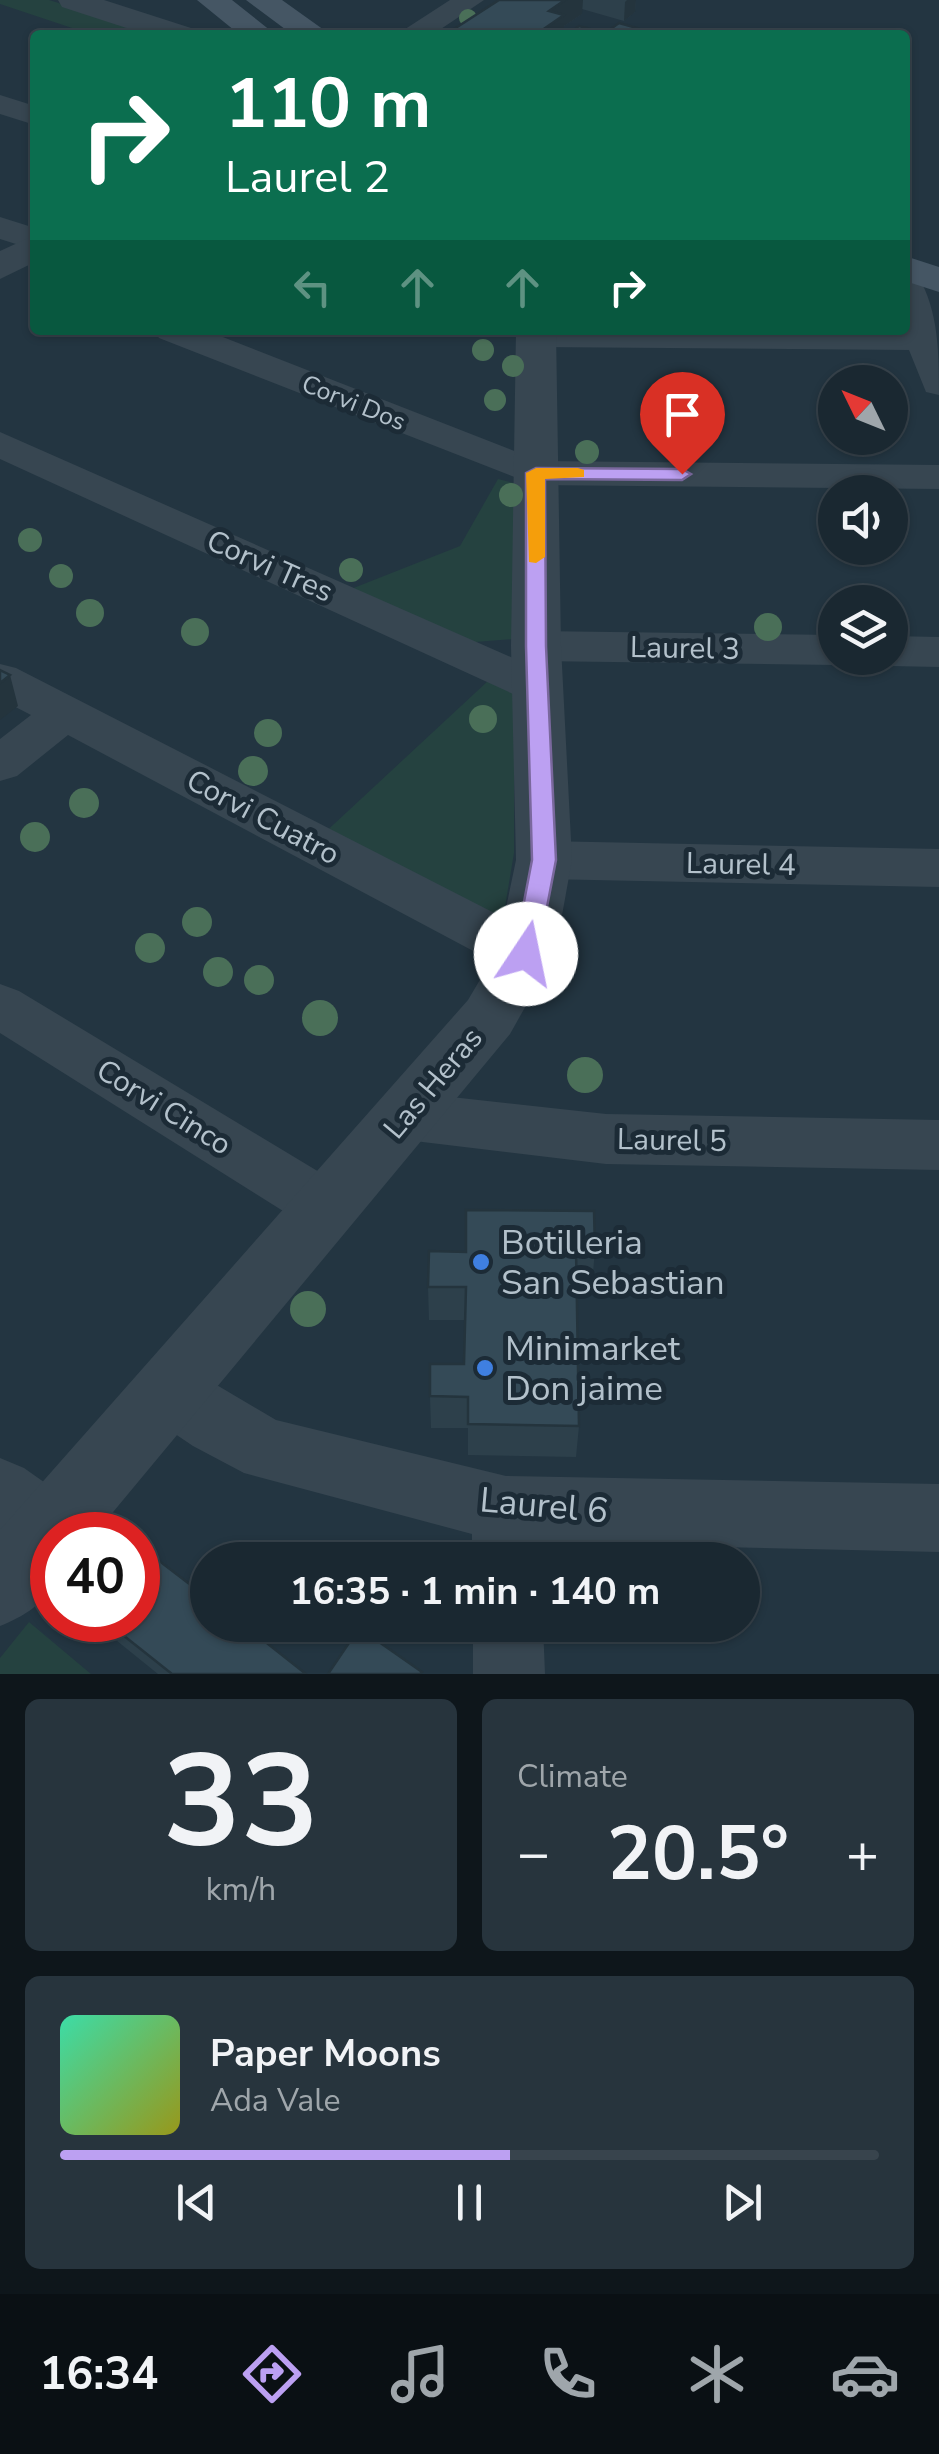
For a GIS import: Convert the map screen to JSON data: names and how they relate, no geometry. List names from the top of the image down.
{
  "streets": {
    "street": [
      "Corvi Dos",
      "Corvi Tres",
      "Laurel 3",
      "Corvi Cuatro",
      "Laurel 4",
      "Las Heras",
      "Corvi Cinco",
      "Laurel 5",
      "Laurel 6"
    ]
  },
  "crossings": [
    ["Corvi Dos", "Las Heras"],
    ["Corvi Tres", "Laurel 3"],
    ["Corvi Tres", "Las Heras"],
    ["Laurel 3", "Las Heras"],
    ["Corvi Cuatro", "Las Heras"],
    ["Laurel 4", "Las Heras"],
    ["Las Heras", "Corvi Cinco"],
    ["Las Heras", "Laurel 5"],
    ["Las Heras", "Laurel 6"]
  ],
  "places": ["Botilleria San Sebastian", "Minimarket Don jaime"],
  "north": "top left",
  "page": {
    "turn": ["110 m", "Laurel 2"],
    "limit": "40",
    "trip": "16:35 · 1 min · 140 m",
    "tile": [
      ["33", "km/h"],
      "Climate"
    ],
    "heat": ["−", "20.5°", "+"],
    "song": ["Paper Moons", "Ada Vale"],
    "tabs": "16:34"
  }
}
